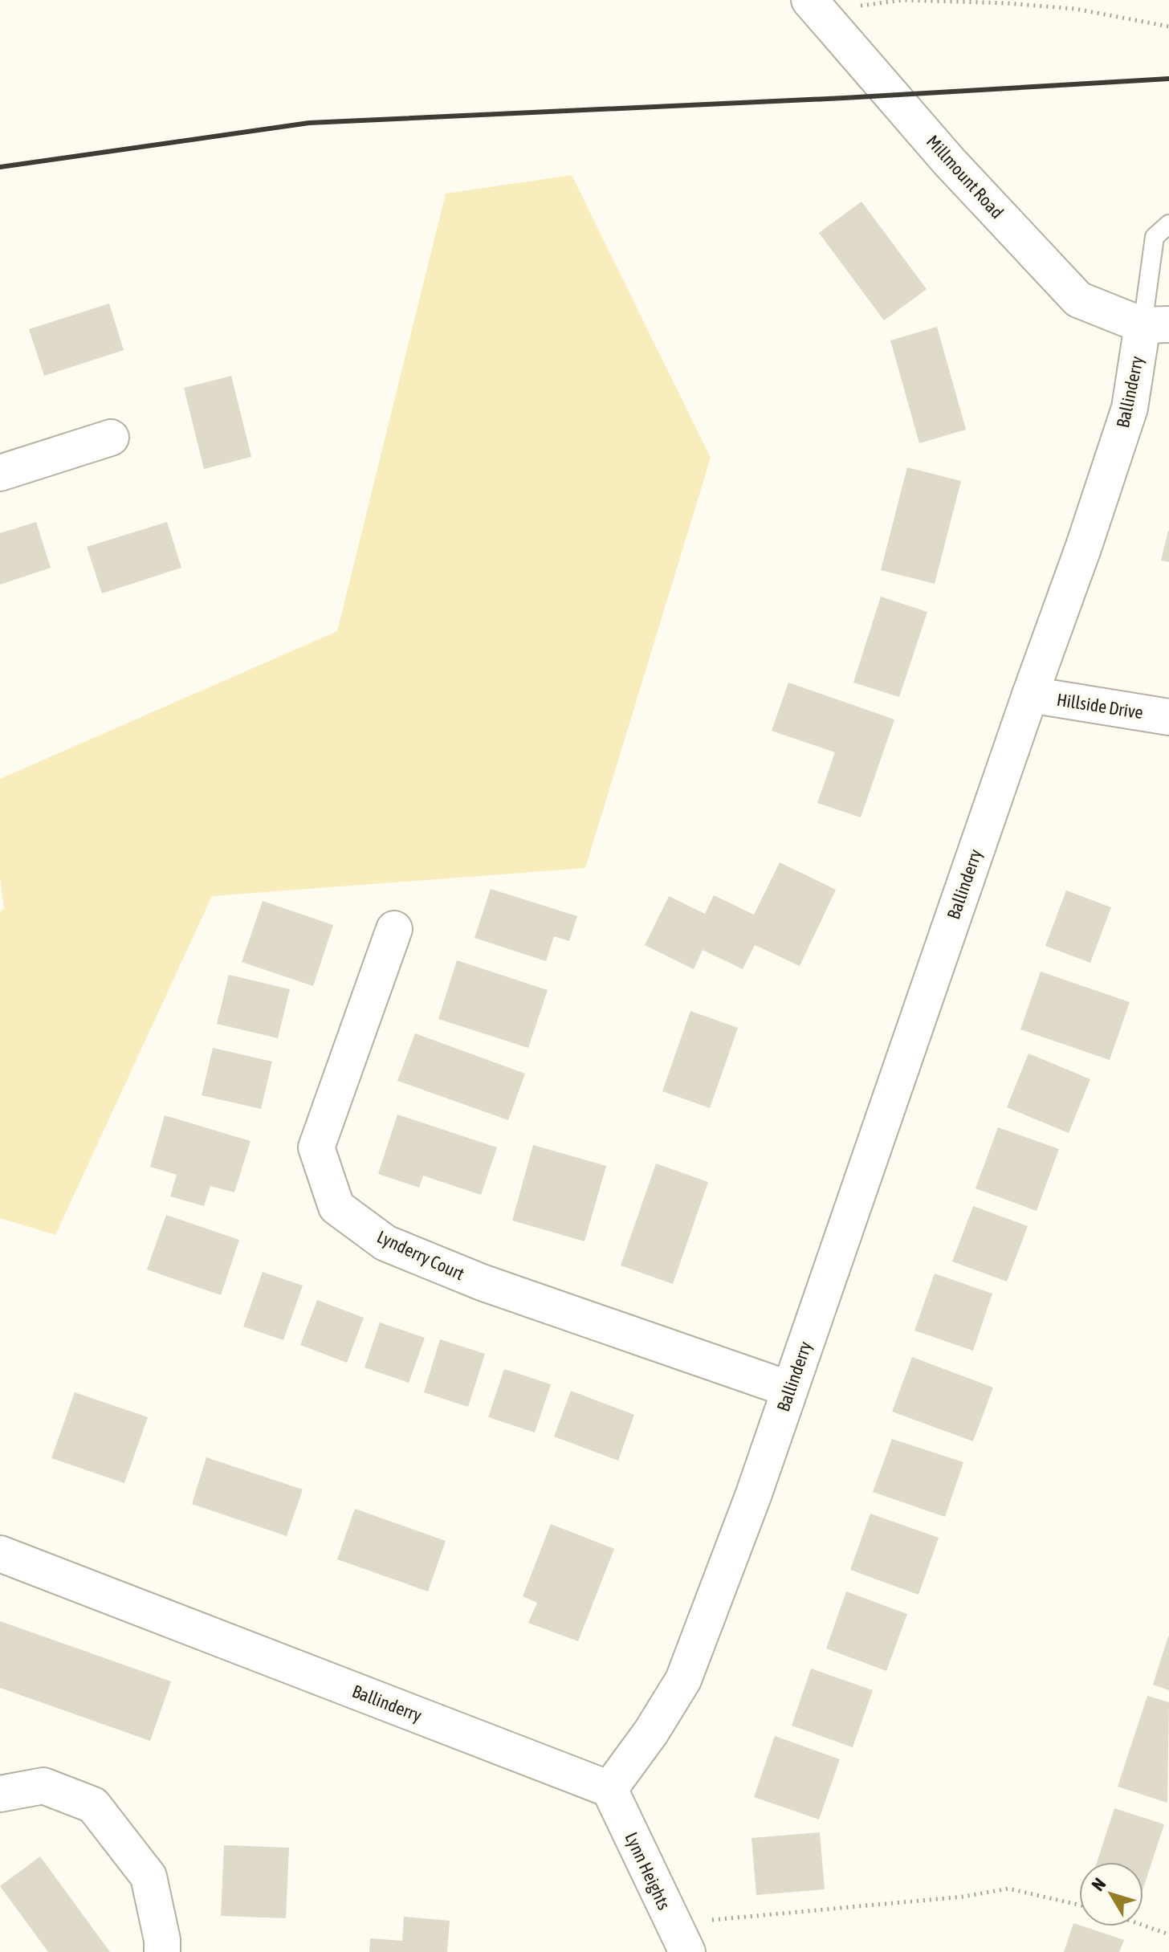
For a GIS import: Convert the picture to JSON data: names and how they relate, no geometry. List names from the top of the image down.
{
  "streets": {
    "street": [
      "Millmount Road",
      "Ballinderry",
      "Hillside Drive",
      "Lynderry Court",
      "Lynn Heights"
    ]
  },
  "crossings": [
    ["Millmount Road", "Ballinderry"],
    ["Ballinderry", "Hillside Drive"],
    ["Ballinderry", "Lynderry Court"],
    ["Ballinderry", "Lynn Heights"]
  ],
  "north": "top left"
}
